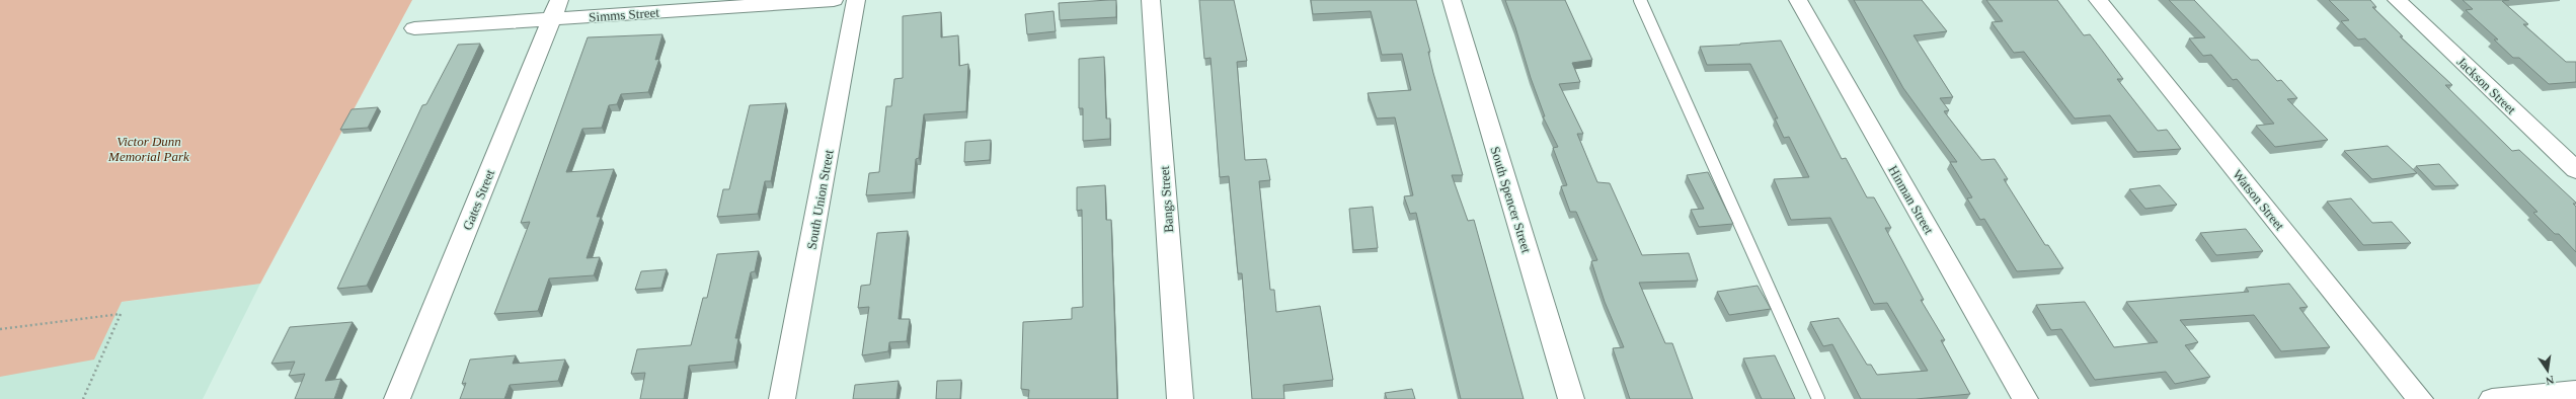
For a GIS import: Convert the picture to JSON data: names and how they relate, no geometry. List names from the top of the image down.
{
  "streets": {
    "street": [
      "Simms Street",
      "Jackson Street",
      "Gates Street",
      "South Union Street",
      "Bangs Street",
      "South Spencer Street",
      "Hinman Street",
      "Watson Street"
    ]
  },
  "crossings": [
    ["Simms Street", "Gates Street"]
  ],
  "parks": ["Victor Dunn Memorial Park"],
  "north": "bottom"
}
